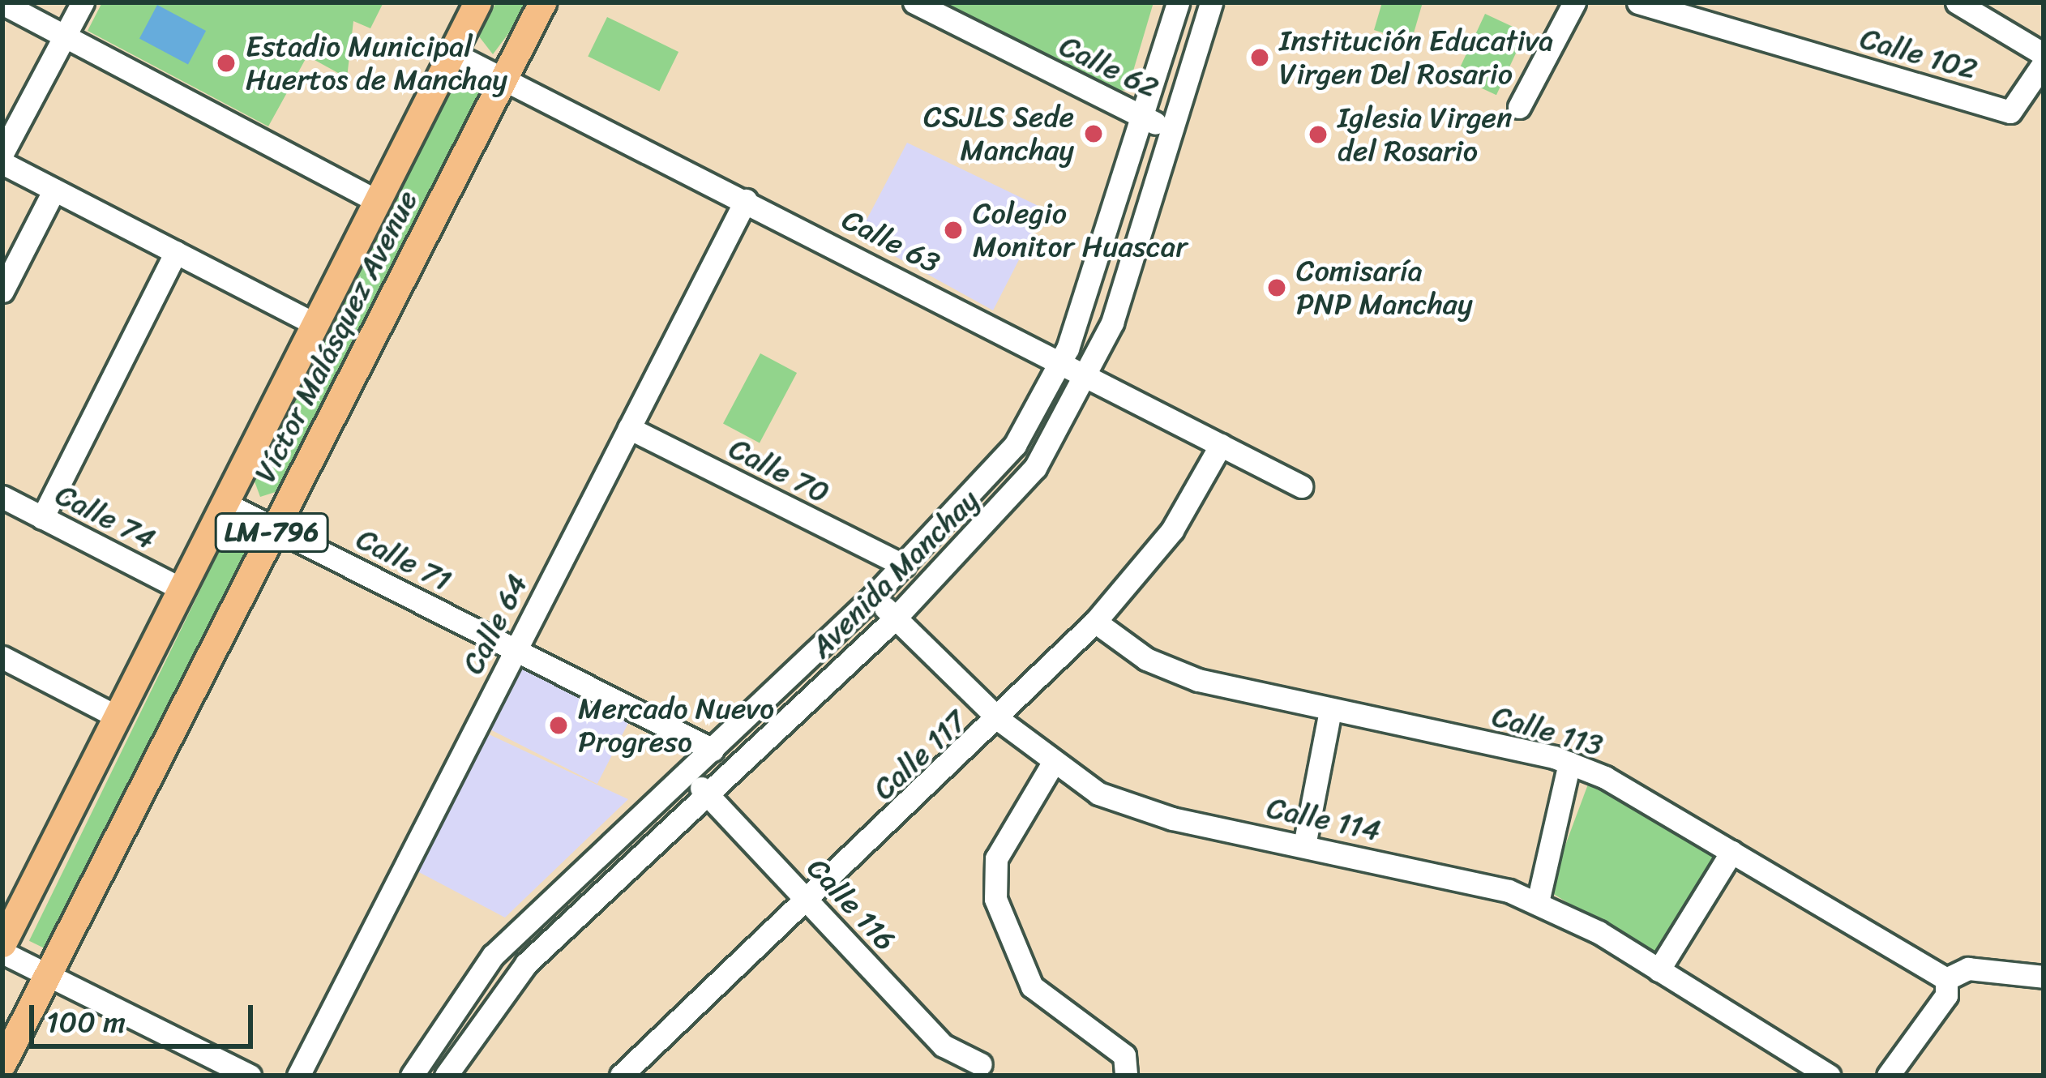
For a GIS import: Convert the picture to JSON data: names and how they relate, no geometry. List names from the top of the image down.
{
  "streets": {
    "main road": ["Víctor Malásquez Avenue", "LM-796"],
    "street": [
      "Calle 102",
      "Calle 62",
      "Calle 63",
      "Calle 70",
      "Calle 74",
      "Calle 71",
      "Avenida Manchay",
      "Calle 64",
      "Calle 113",
      "Calle 117",
      "Calle 114",
      "Calle 116"
    ]
  },
  "crossings": [
    ["Calle 62", "Avenida Manchay"],
    ["Calle 63", "Víctor Malásquez Avenue"],
    ["Calle 63", "Avenida Manchay"],
    ["Calle 63", "Calle 64"],
    ["Calle 63", "Calle 117"],
    ["Víctor Malásquez Avenue", "Calle 74"],
    ["Víctor Malásquez Avenue", "Calle 71"],
    ["Calle 70", "Avenida Manchay"],
    ["Calle 70", "Calle 64"],
    ["Calle 71", "Avenida Manchay"],
    ["Calle 71", "Calle 64"],
    ["Avenida Manchay", "Calle 114"],
    ["Avenida Manchay", "Calle 116"],
    ["Calle 113", "Calle 117"],
    ["Calle 117", "Calle 114"],
    ["Calle 117", "Calle 116"]
  ],
  "places": [
    "Institución Educativa Virgen Del Rosario",
    "Estadio Municipal Huertos de Manchay",
    "CSJLS Sede Manchay",
    "Iglesia Virgen del Rosario",
    "Colegio Monitor Huascar",
    "Comisaría PNP Manchay",
    "Mercado Nuevo Progreso"
  ],
  "scale_bar": "100 m"
}
